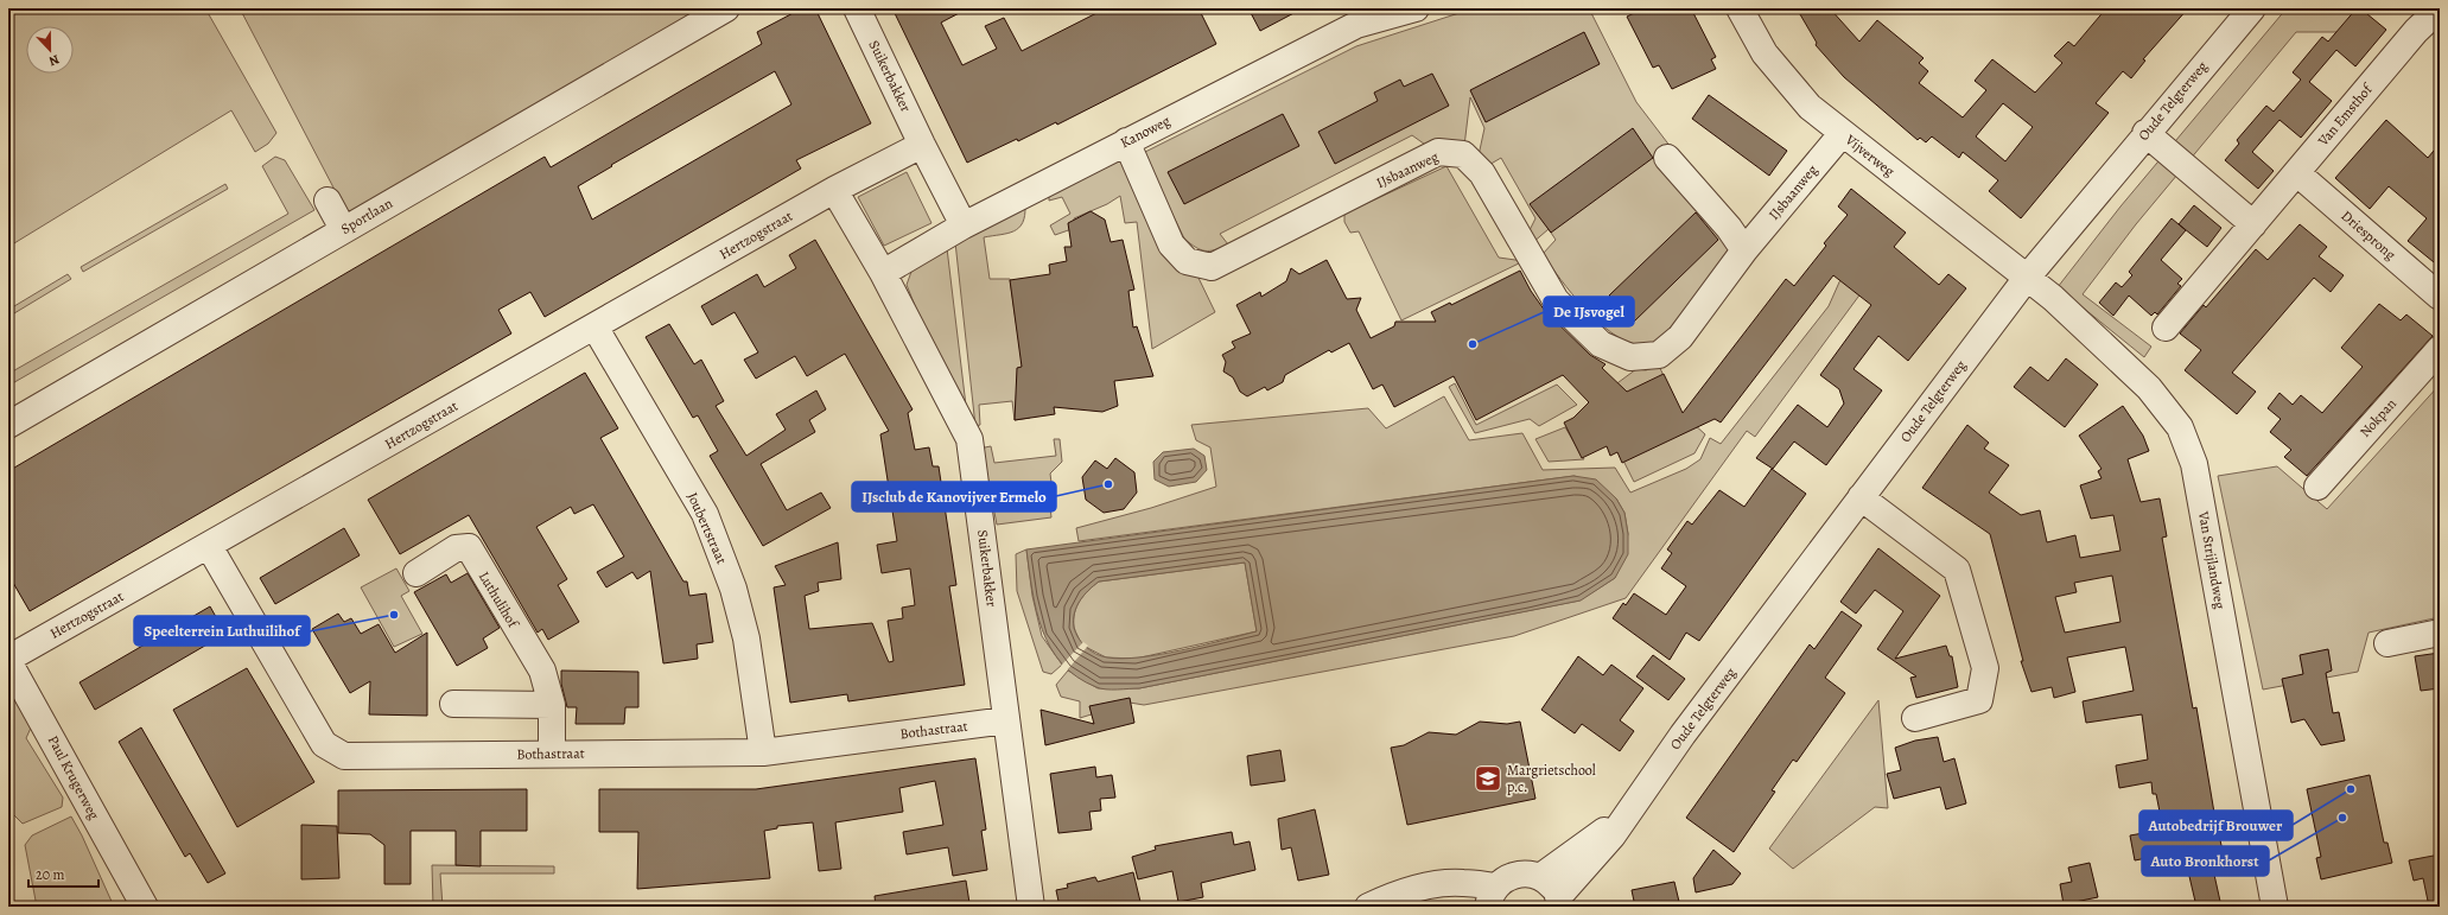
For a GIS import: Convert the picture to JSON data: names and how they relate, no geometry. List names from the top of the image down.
{
  "streets": {
    "street": [
      "Suikerbakker",
      "Oude Telgterweg",
      "Van Emsthof",
      "Kanoweg",
      "Vijverweg",
      "IJsbaanweg",
      "Sportlaan",
      "Hertzogstraat",
      "Driesprong",
      "Nokpan",
      "Joubertstraat",
      "Van Strijlandweg",
      "Luthulihof",
      "Bothastraat",
      "Paul Krugerweg"
    ]
  },
  "crossings": [
    ["Suikerbakker", "Kanoweg"],
    ["Suikerbakker", "Hertzogstraat"],
    ["Suikerbakker", "Bothastraat"],
    ["Oude Telgterweg", "Vijverweg"],
    ["Oude Telgterweg", "Van Strijlandweg"],
    ["Van Emsthof", "Driesprong"],
    ["Kanoweg", "IJsbaanweg"],
    ["Vijverweg", "IJsbaanweg"],
    ["Vijverweg", "Van Strijlandweg"],
    ["Hertzogstraat", "Joubertstraat"],
    ["Hertzogstraat", "Bothastraat"],
    ["Hertzogstraat", "Paul Krugerweg"],
    ["Joubertstraat", "Bothastraat"],
    ["Luthulihof", "Bothastraat"]
  ],
  "places": {
    "other": [
      "De IJsvogel",
      "IJsclub de Kanovijver Ermelo",
      "Speelterrein Luthuilihof",
      "Autobedrijf Brouwer",
      "Auto Bronkhorst"
    ],
    "school or university": ["Margrietschool p.c."]
  },
  "scale_bar": "20 m",
  "north": "bottom"
}
